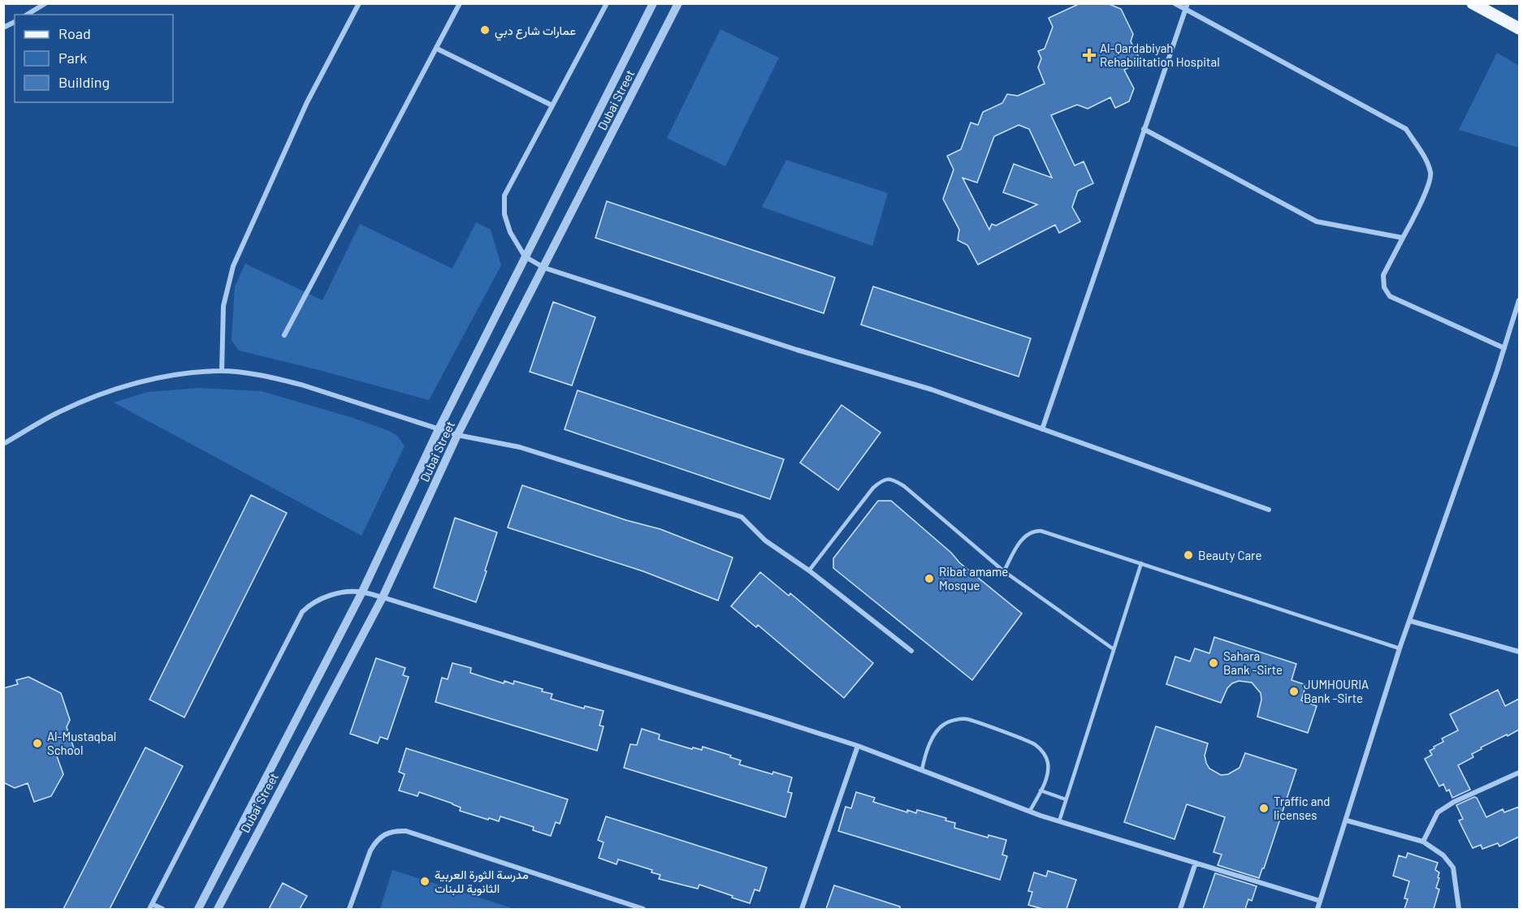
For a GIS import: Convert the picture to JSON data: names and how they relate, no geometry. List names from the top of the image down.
{
  "streets": {
    "street": ["Dubai Street"]
  },
  "places": {
    "other": [
      "عمارات شارع دبي",
      "Beauty Care",
      "Ribat amame Mosque",
      "Sahara Bank -Sirte",
      "JUMHOURIA Bank -Sirte",
      "Al-Mustaqbal School",
      "Traffic and licenses",
      "مدرسة الثورة العربية الثانوية للبنات"
    ],
    "health": ["Al-Qardabiyah Rehabilitation Hospital"]
  },
  "legend": ["Road", "Park", "Building"]
}
